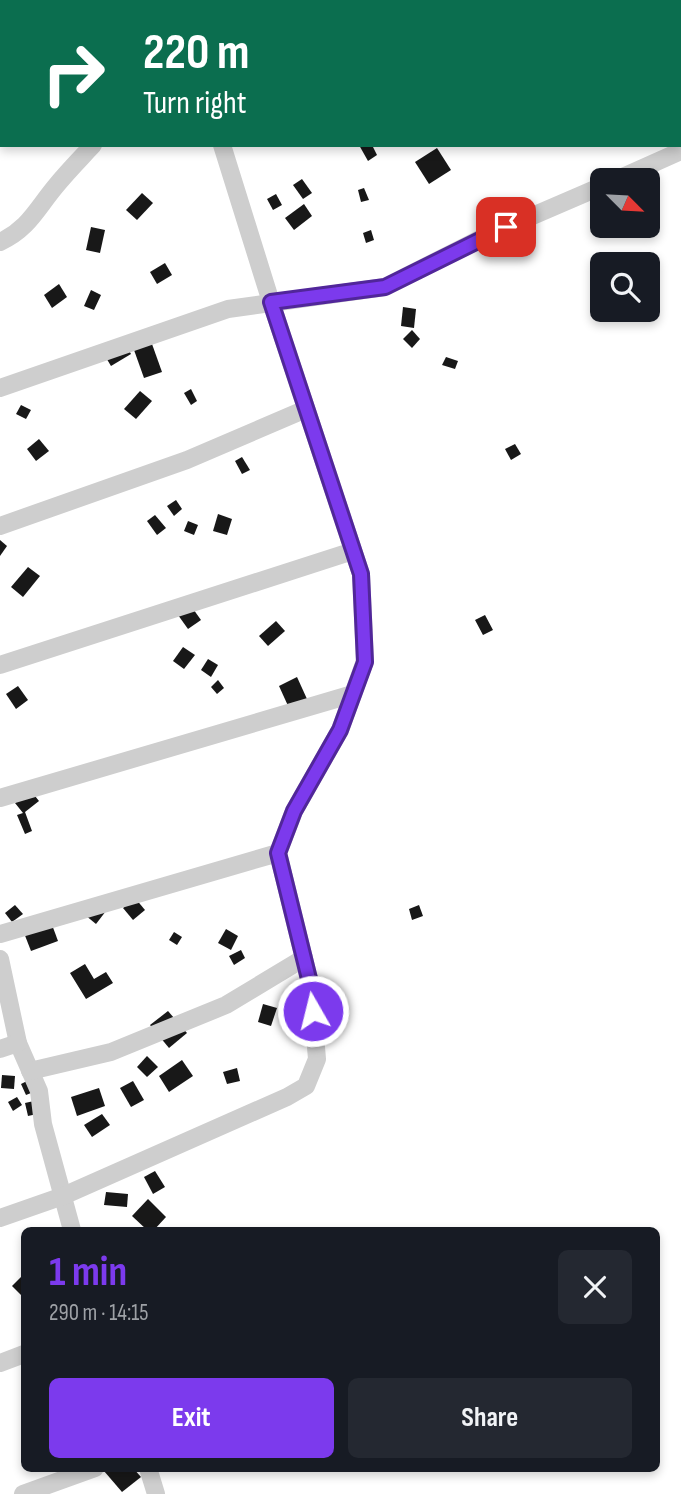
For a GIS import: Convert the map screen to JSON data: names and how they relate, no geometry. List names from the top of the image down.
{
  "north": "bottom right",
  "page": {
    "turn": ["220 m", "Turn right"],
    "heading": ["1 min", "290 m · 14:15"],
    "buttons": ["Exit", "Share"]
  }
}
